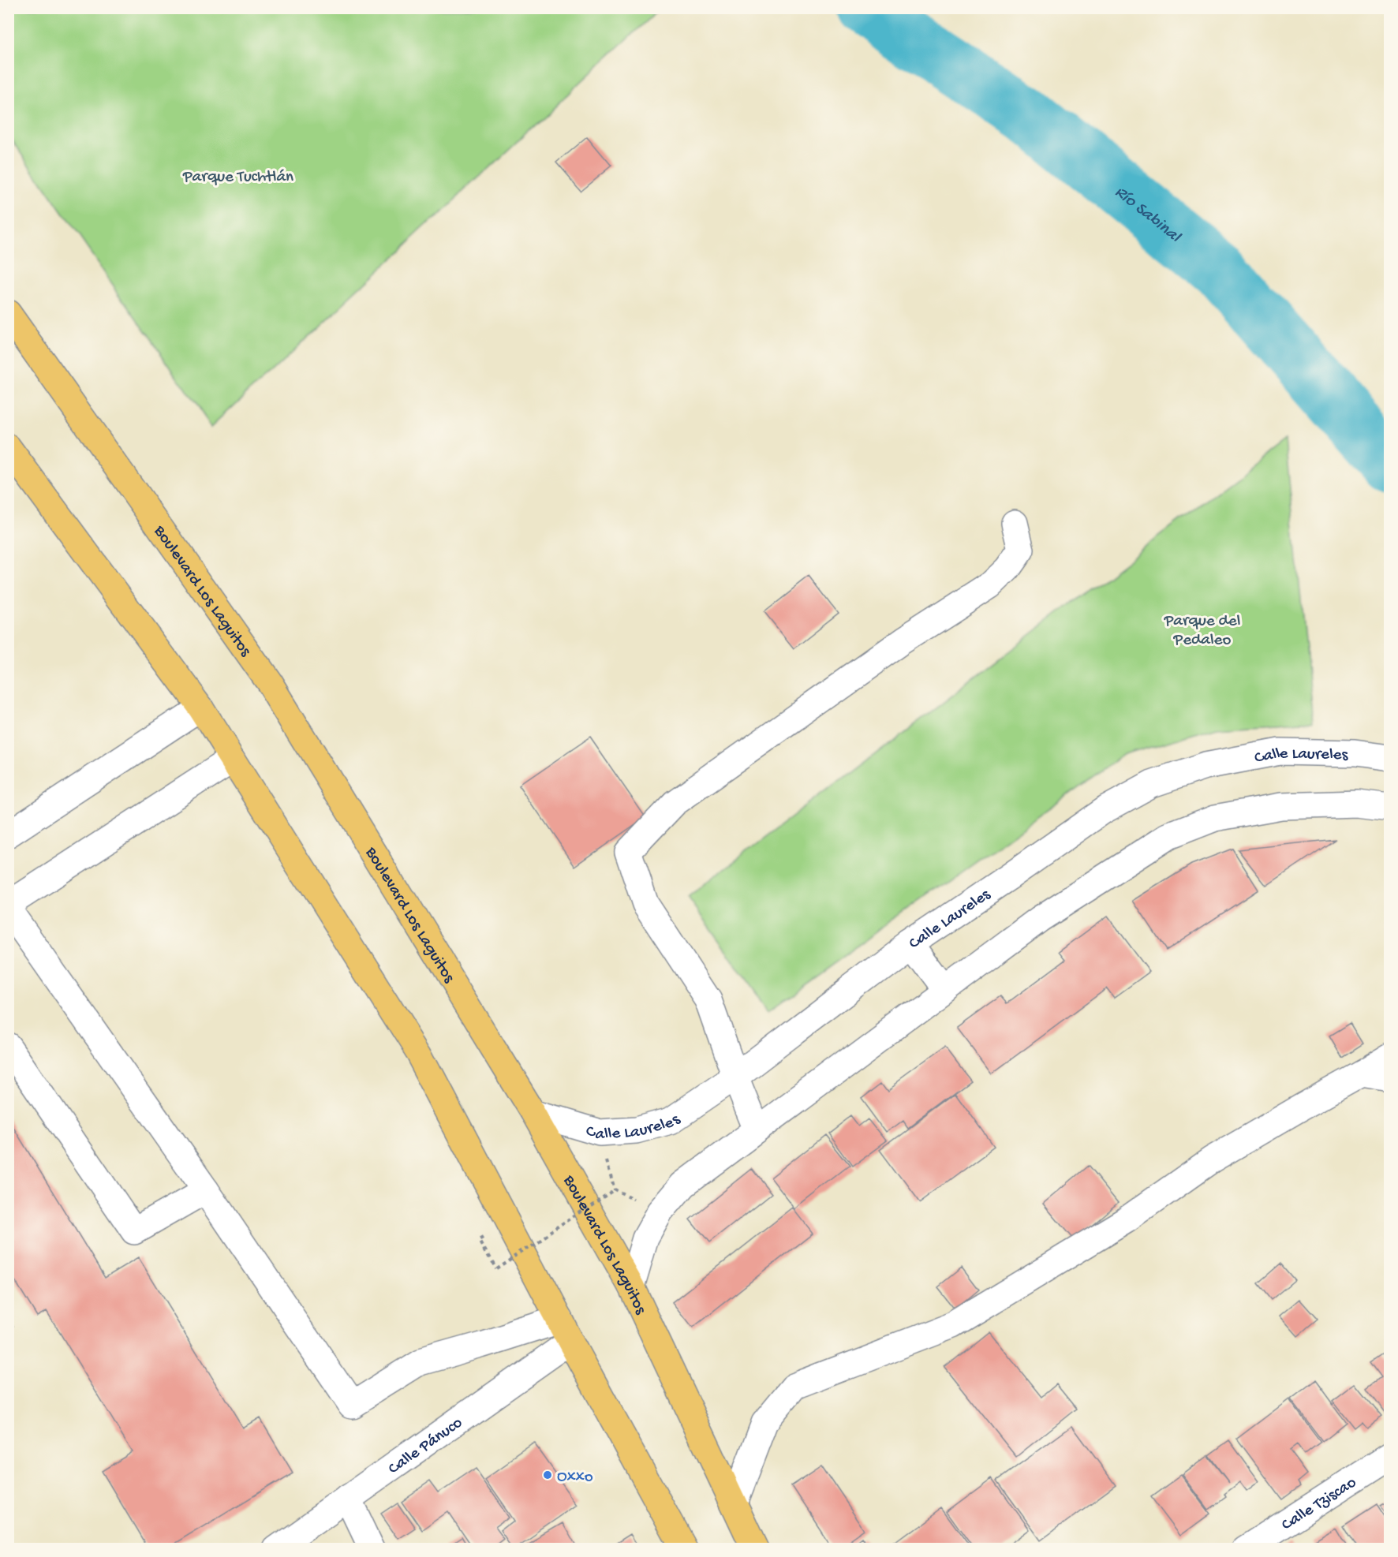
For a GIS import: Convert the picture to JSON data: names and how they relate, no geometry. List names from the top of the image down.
{
  "streets": {
    "main road": ["Boulevard Los Laguitos"],
    "street": ["Calle Laureles", "Calle Pánuco", "Calle Tziscao"]
  },
  "crossings": [
    ["Boulevard Los Laguitos", "Calle Laureles"]
  ],
  "water": ["Río Sabinal"],
  "parks": ["Parque Tuchtlán", "Parque del Pedaleo"],
  "places": ["Oxxo"]
}
